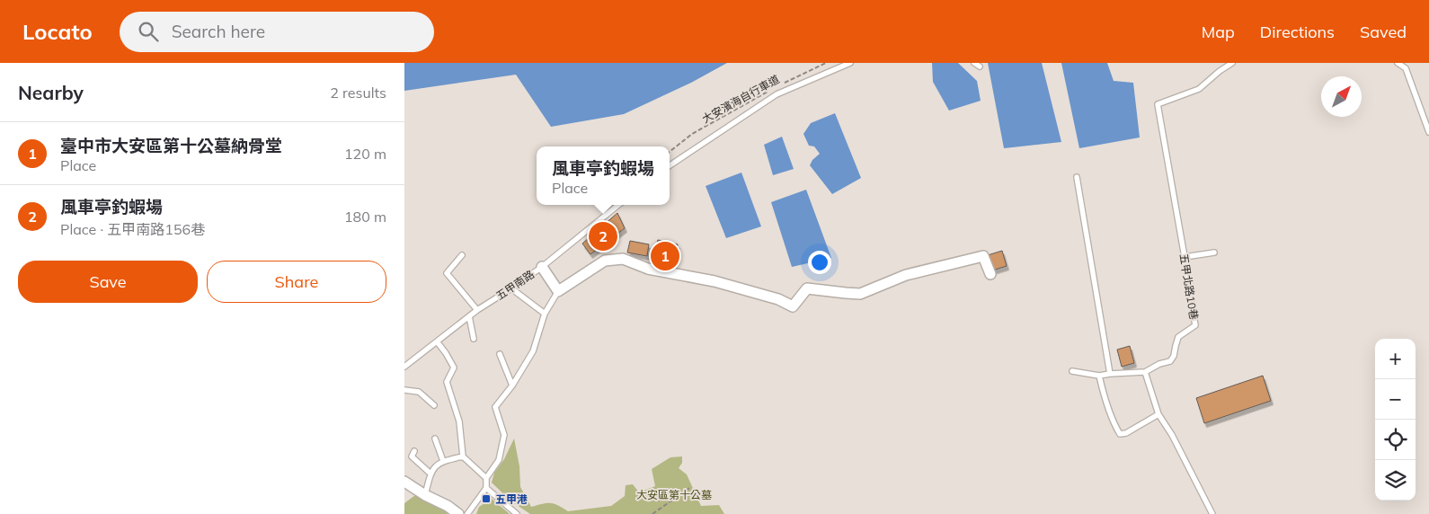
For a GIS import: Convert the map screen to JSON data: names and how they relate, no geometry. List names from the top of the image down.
{
  "streets": {
    "lane": ["五甲南路", "五甲北路10巷"],
    "path": ["大安濱海自行車道"]
  },
  "parks": ["大安區第十公墓"],
  "places": {
    "transit": ["五甲港"]
  },
  "north": "top right",
  "page": {
    "header": "Locato",
    "search": "Search here",
    "nav": ["Map", "Directions", "Saved"],
    "heading": ["Nearby", "2 results"],
    "list": [
      {
        "mark": "1",
        "name": "臺中市大安區第十公墓納骨堂",
        "note": "Place",
        "value": "120 m"
      },
      {
        "mark": "2",
        "name": "風車亭釣蝦場",
        "note": "Place · 五甲南路156巷",
        "value": "180 m"
      }
    ],
    "popup": ["風車亭釣蝦場", "Place"],
    "pins": ["2", "1"],
    "buttons": ["Save", "Share"],
    "map_buttons": ["+", "−"]
  }
}
